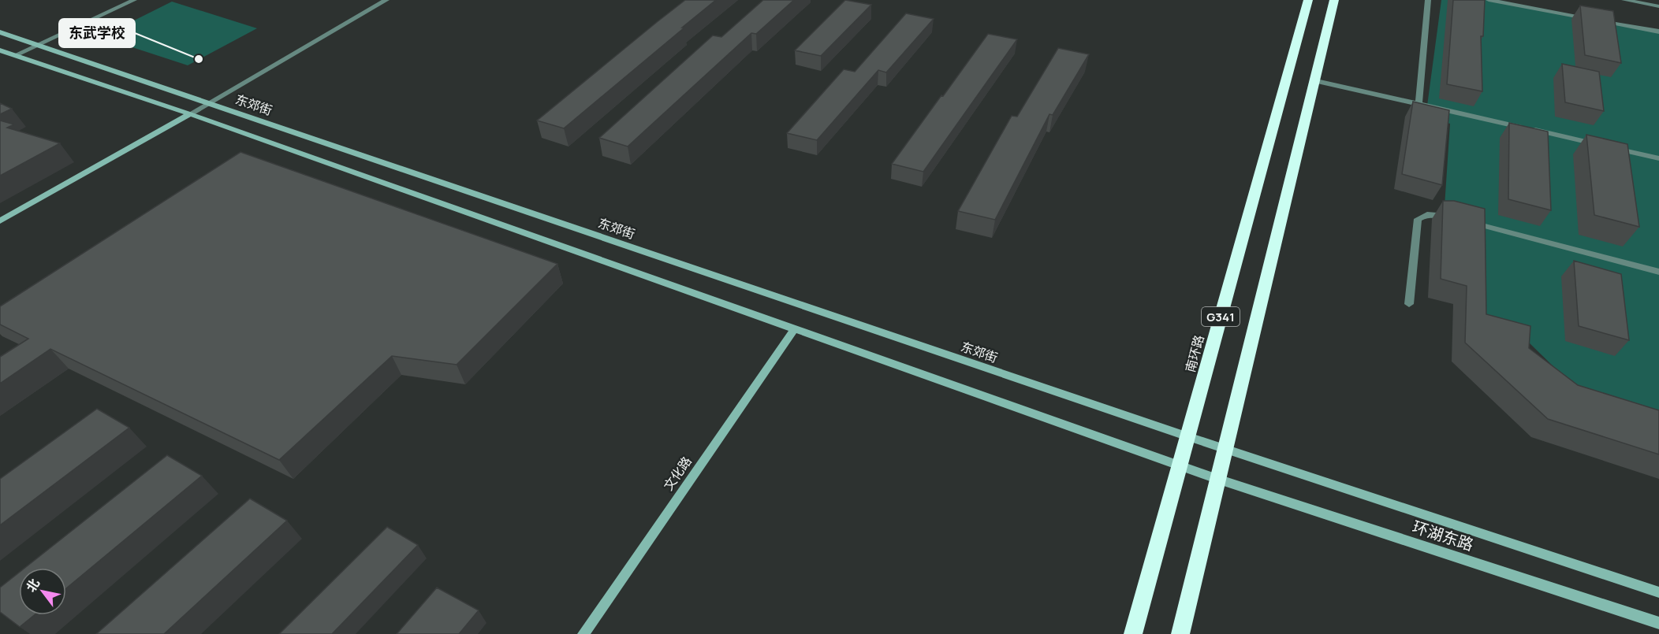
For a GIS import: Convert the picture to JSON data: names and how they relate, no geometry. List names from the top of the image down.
{
  "streets": {
    "highway": ["G341", "南环路"],
    "main road": ["东郊街", "文化路", "环湖东路"]
  },
  "crossings": [
    ["东郊街", "G341"],
    ["东郊街", "南环路"],
    ["东郊街", "环湖东路"],
    ["G341", "环湖东路"]
  ],
  "places": ["东武学校"],
  "north": "top left"
}
